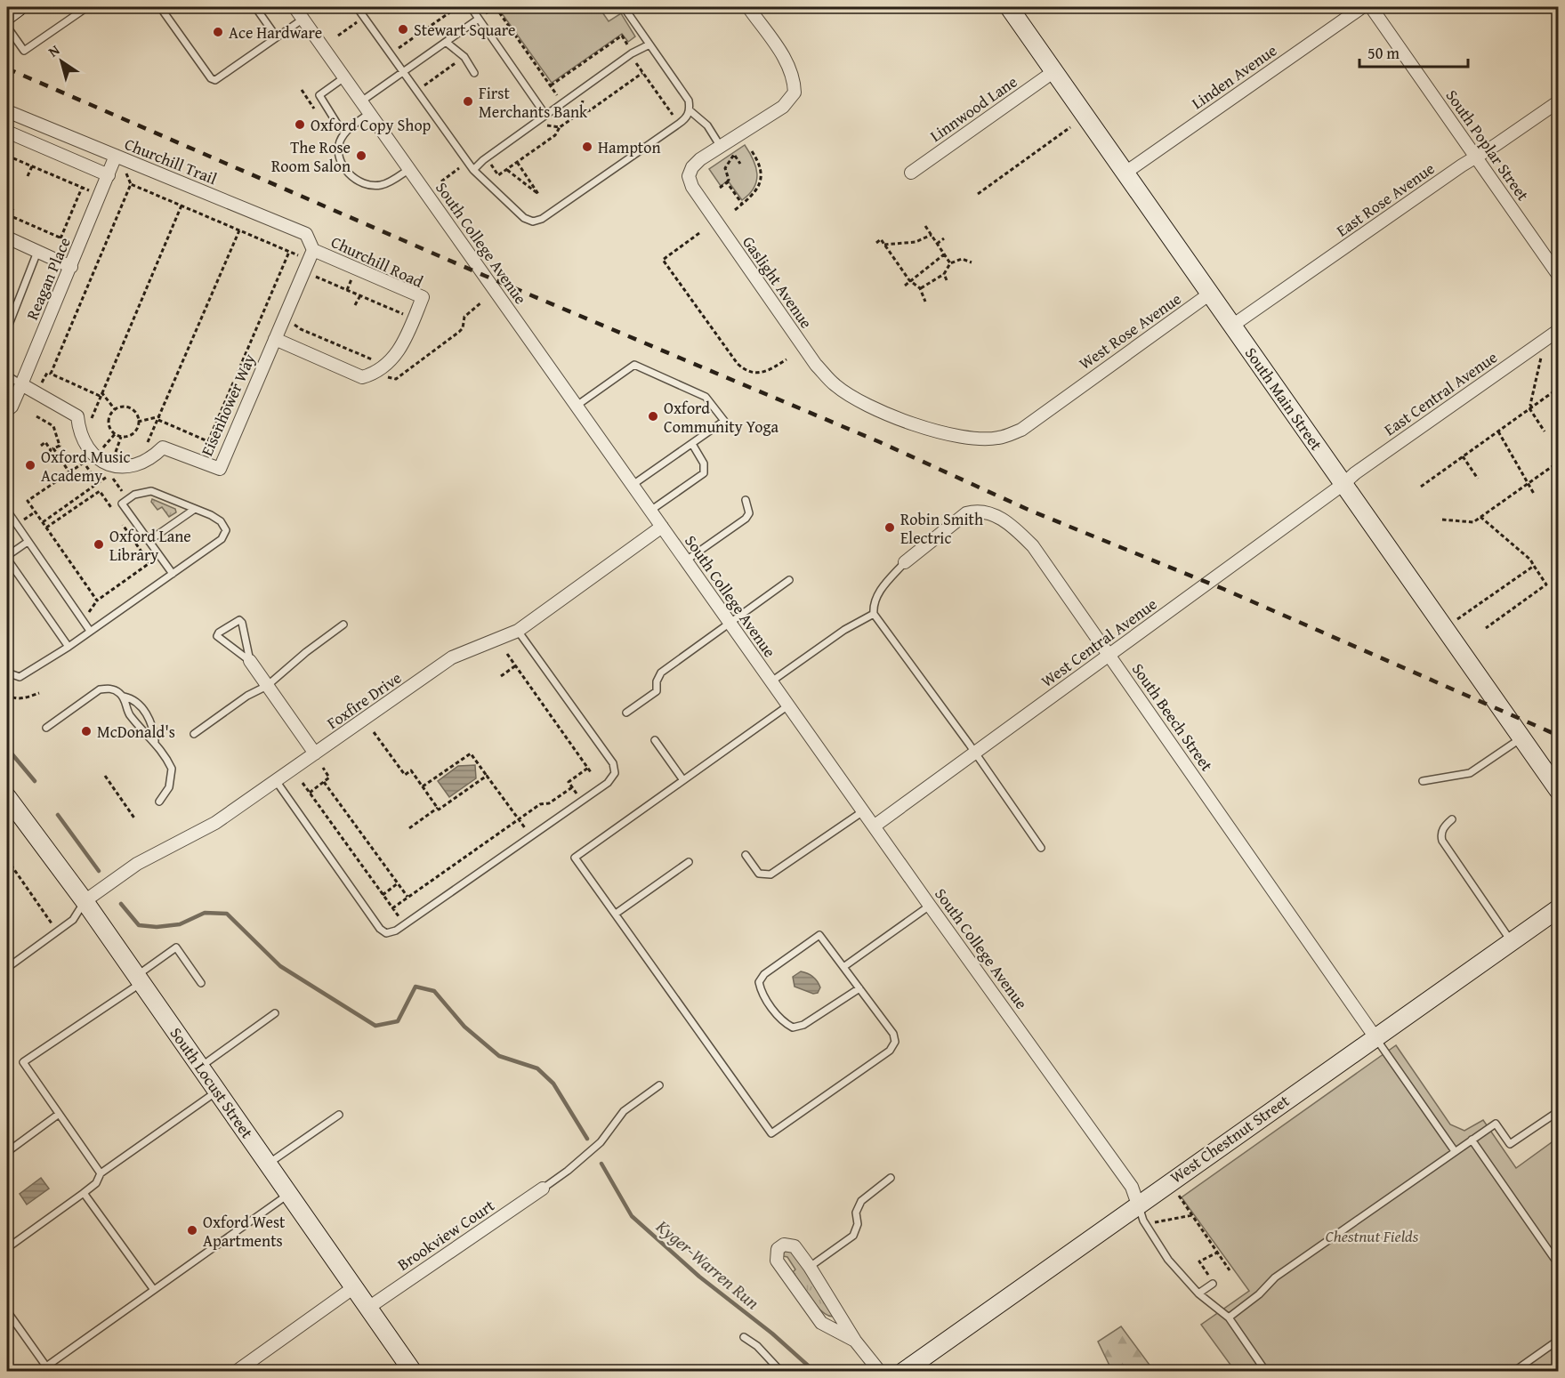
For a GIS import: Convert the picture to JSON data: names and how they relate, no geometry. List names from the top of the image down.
{
  "streets": {
    "main road": ["South Main Street", "South Locust Street", "West Chestnut Street"],
    "street": [
      "Linden Avenue",
      "Linnwood Lane",
      "South Poplar Street",
      "Churchill Trail",
      "East Rose Avenue",
      "South College Avenue",
      "Churchill Road",
      "Reagan Place",
      "Gaslight Avenue",
      "West Rose Avenue",
      "East Central Avenue",
      "Eisenhower Way",
      "West Central Avenue",
      "Foxfire Drive",
      "South Beech Street",
      "Brookview Court"
    ]
  },
  "crossings": [
    ["Linden Avenue", "South Main Street"],
    ["Linnwood Lane", "South Main Street"],
    ["South Poplar Street", "East Rose Avenue"],
    ["Churchill Trail", "Churchill Road"],
    ["Churchill Trail", "Reagan Place"],
    ["Churchill Trail", "Eisenhower Way"],
    ["East Rose Avenue", "South Main Street"],
    ["South College Avenue", "West Central Avenue"],
    ["South College Avenue", "Foxfire Drive"],
    ["South College Avenue", "West Chestnut Street"],
    ["Churchill Road", "Eisenhower Way"],
    ["Reagan Place", "Eisenhower Way"],
    ["Gaslight Avenue", "West Rose Avenue"],
    ["West Rose Avenue", "South Main Street"],
    ["East Central Avenue", "South Main Street"],
    ["East Central Avenue", "West Central Avenue"],
    ["South Main Street", "West Central Avenue"],
    ["West Central Avenue", "South Beech Street"],
    ["Foxfire Drive", "South Locust Street"],
    ["South Beech Street", "West Chestnut Street"],
    ["South Locust Street", "Brookview Court"]
  ],
  "water": ["Kyger-Warren Run"],
  "parks": ["Chestnut Fields"],
  "places": [
    "Stewart Square",
    "Ace Hardware",
    "First Merchants Bank",
    "Oxford Copy Shop",
    "Hampton",
    "The Rose Room Salon",
    "Oxford Community Yoga",
    "Oxford Music Academy",
    "Robin Smith Electric",
    "Oxford Lane Library",
    "McDonald's",
    "Oxford West Apartments"
  ],
  "scale_bar": "50 m",
  "north": "top left"
}
